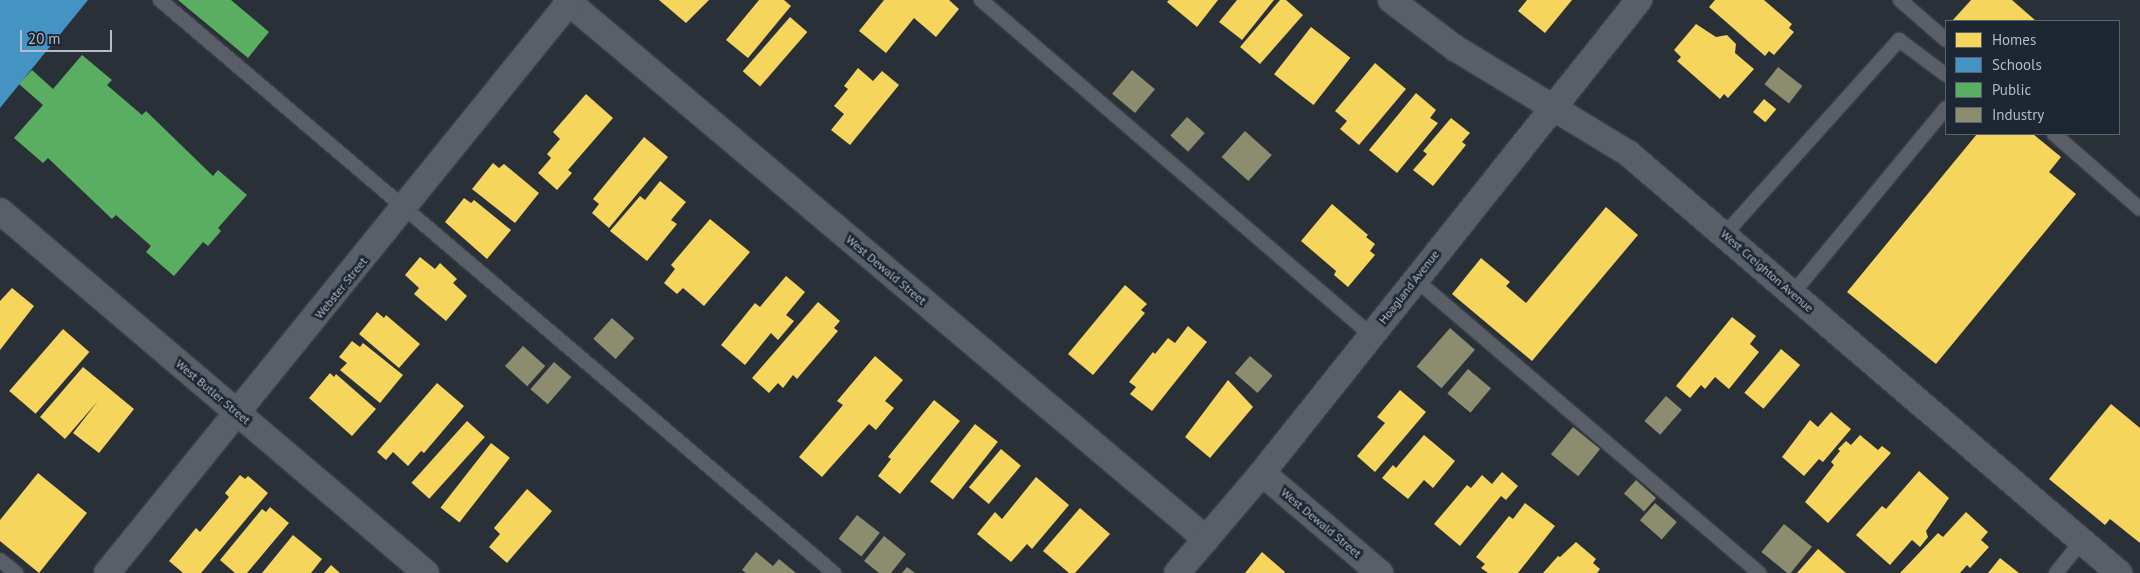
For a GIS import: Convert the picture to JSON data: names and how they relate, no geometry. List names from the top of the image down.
{
  "streets": {
    "street": [
      "West Dewald Street",
      "West Creighton Avenue",
      "Hoagland Avenue",
      "Webster Street",
      "West Butler Street"
    ]
  },
  "crossings": [
    ["West Dewald Street", "Hoagland Avenue"],
    ["West Dewald Street", "Webster Street"],
    ["West Creighton Avenue", "Hoagland Avenue"],
    ["Webster Street", "West Butler Street"]
  ],
  "legend": [
    "Homes",
    "Schools",
    "Public",
    "Industry"
  ],
  "scale_bar": "20 m"
}
